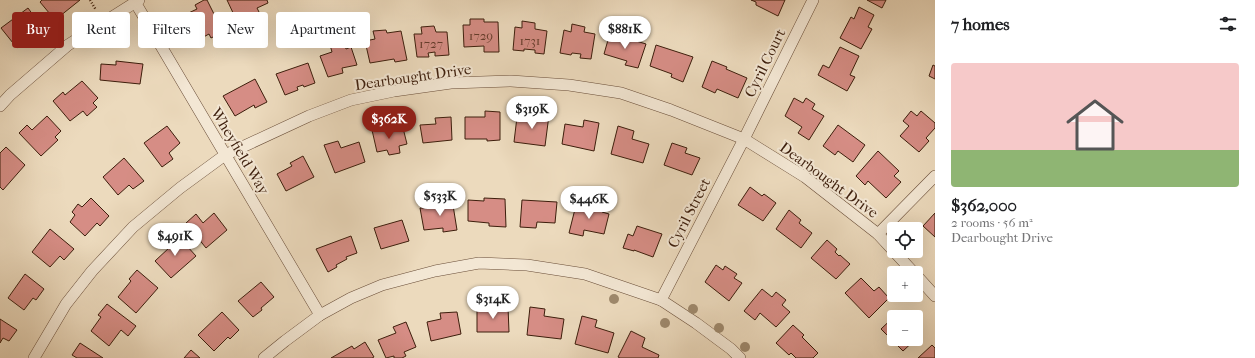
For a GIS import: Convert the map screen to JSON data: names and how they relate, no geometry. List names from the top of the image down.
{
  "streets": {
    "street": [
      "Cyril Court",
      "Dearbought Drive",
      "Wheyfield Way",
      "Cyril Street"
    ]
  },
  "crossings": [
    ["Cyril Court", "Dearbought Drive"],
    ["Cyril Court", "Cyril Street"],
    ["Dearbought Drive", "Wheyfield Way"],
    ["Dearbought Drive", "Cyril Street"]
  ],
  "house_numbers": ["1729", "1731", "1727"],
  "page": {
    "heading": "7 homes",
    "chip": [
      "Buy",
      "Rent",
      "Filters",
      "New",
      "Apartment"
    ],
    "price": [
      "$881K",
      "$319K",
      "$362K",
      "$533K",
      "$446K",
      "$491K",
      "$314K"
    ],
    "list": [
      {
        "name": "$362,000",
        "note": "2 rooms · 56 m² · Dearbought Drive"
      }
    ],
    "map_buttons": ["+", "−"]
  }
}
